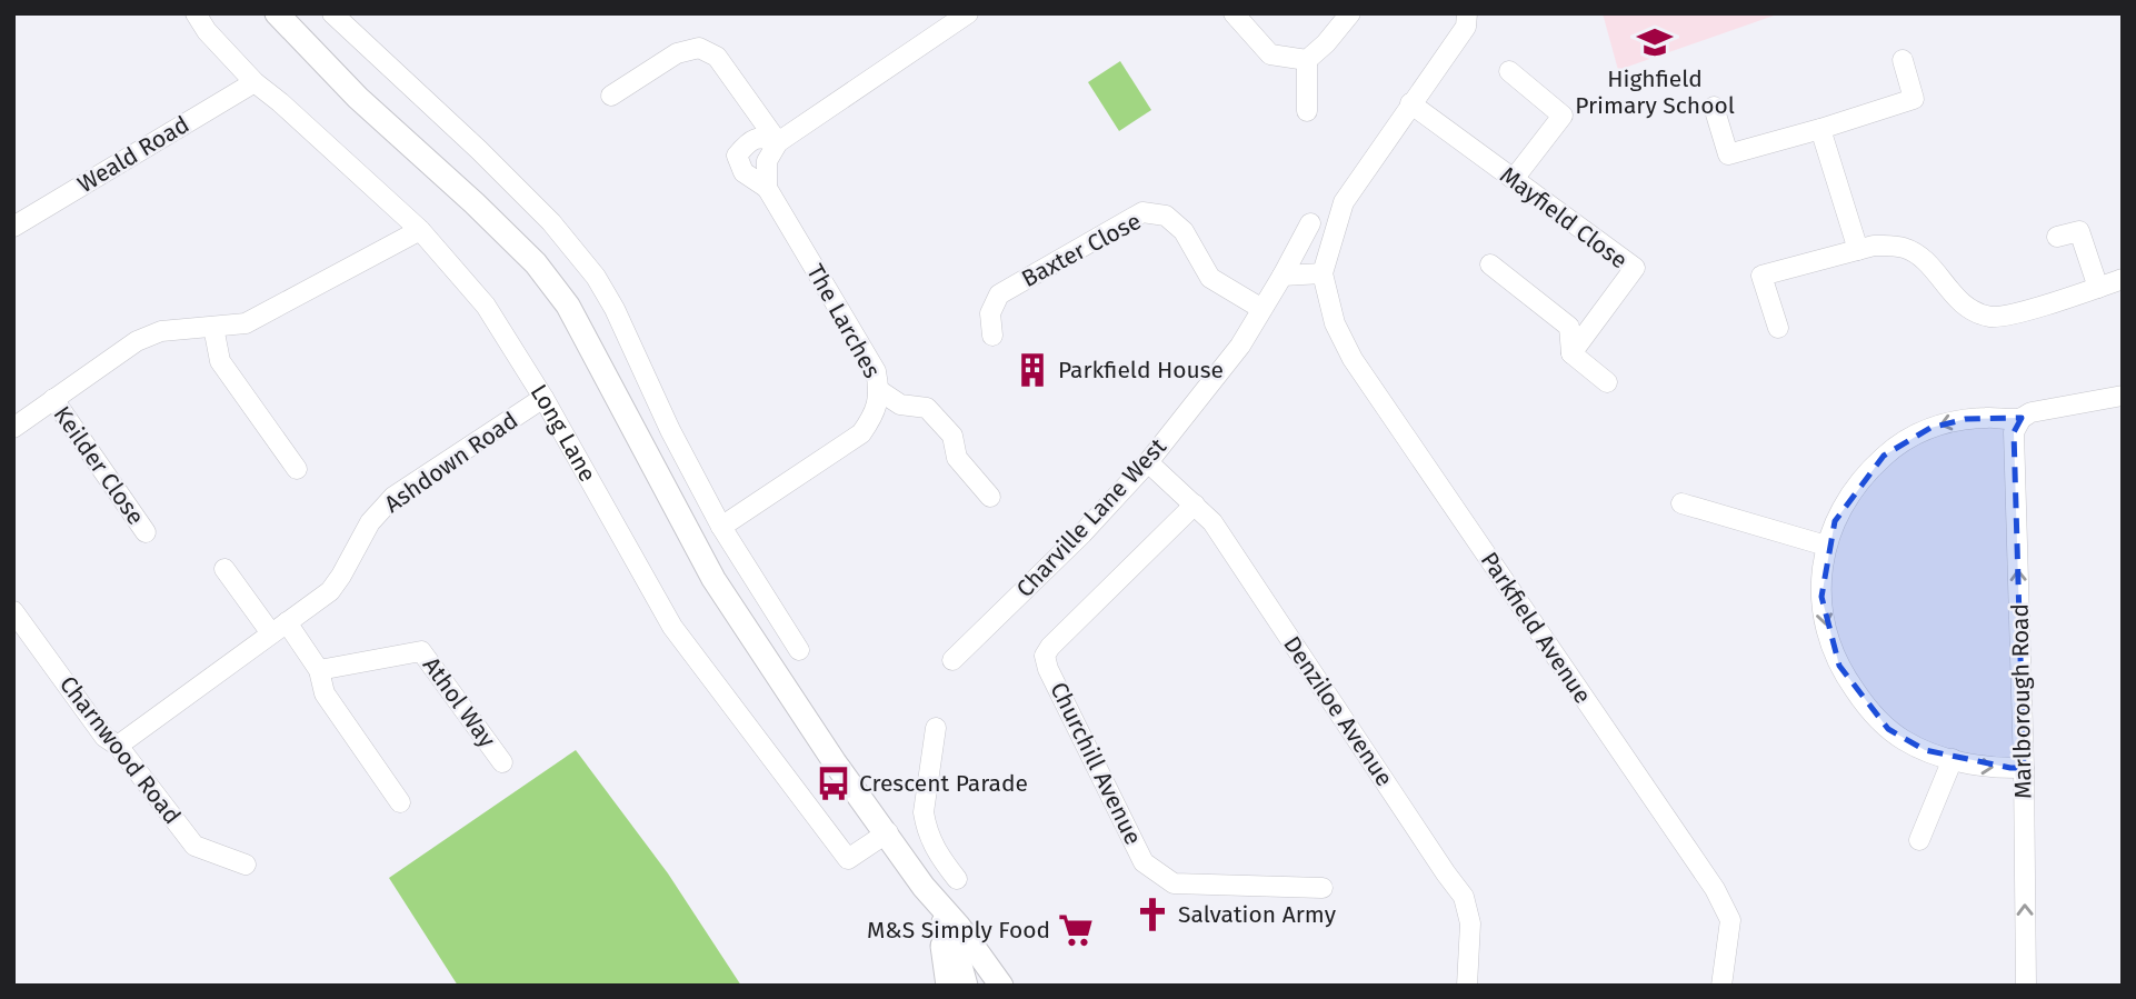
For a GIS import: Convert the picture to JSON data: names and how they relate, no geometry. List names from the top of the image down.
{
  "streets": {
    "street": [
      "Weald Road",
      "Mayfield Close",
      "Baxter Close",
      "The Larches",
      "Long Lane",
      "Ashdown Road",
      "Keilder Close",
      "Charville Lane West",
      "Parkfield Avenue",
      "Marlborough Road",
      "Athol Way",
      "Denziloe Avenue",
      "Charnwood Road",
      "Churchill Avenue"
    ]
  },
  "crossings": [
    ["Weald Road", "Long Lane"],
    ["Baxter Close", "Charville Lane West"],
    ["Long Lane", "Ashdown Road"],
    ["Ashdown Road", "Charnwood Road"],
    ["Charville Lane West", "Denziloe Avenue"],
    ["Denziloe Avenue", "Churchill Avenue"]
  ],
  "one_way": ["Marlborough Road"],
  "places": {
    "school or university": ["Highfield Primary School"],
    "building": ["Parkfield House"],
    "bus stop": ["Crescent Parade"],
    "church": ["Salvation Army"],
    "supermarket": ["M&S Simply Food"]
  }
}
